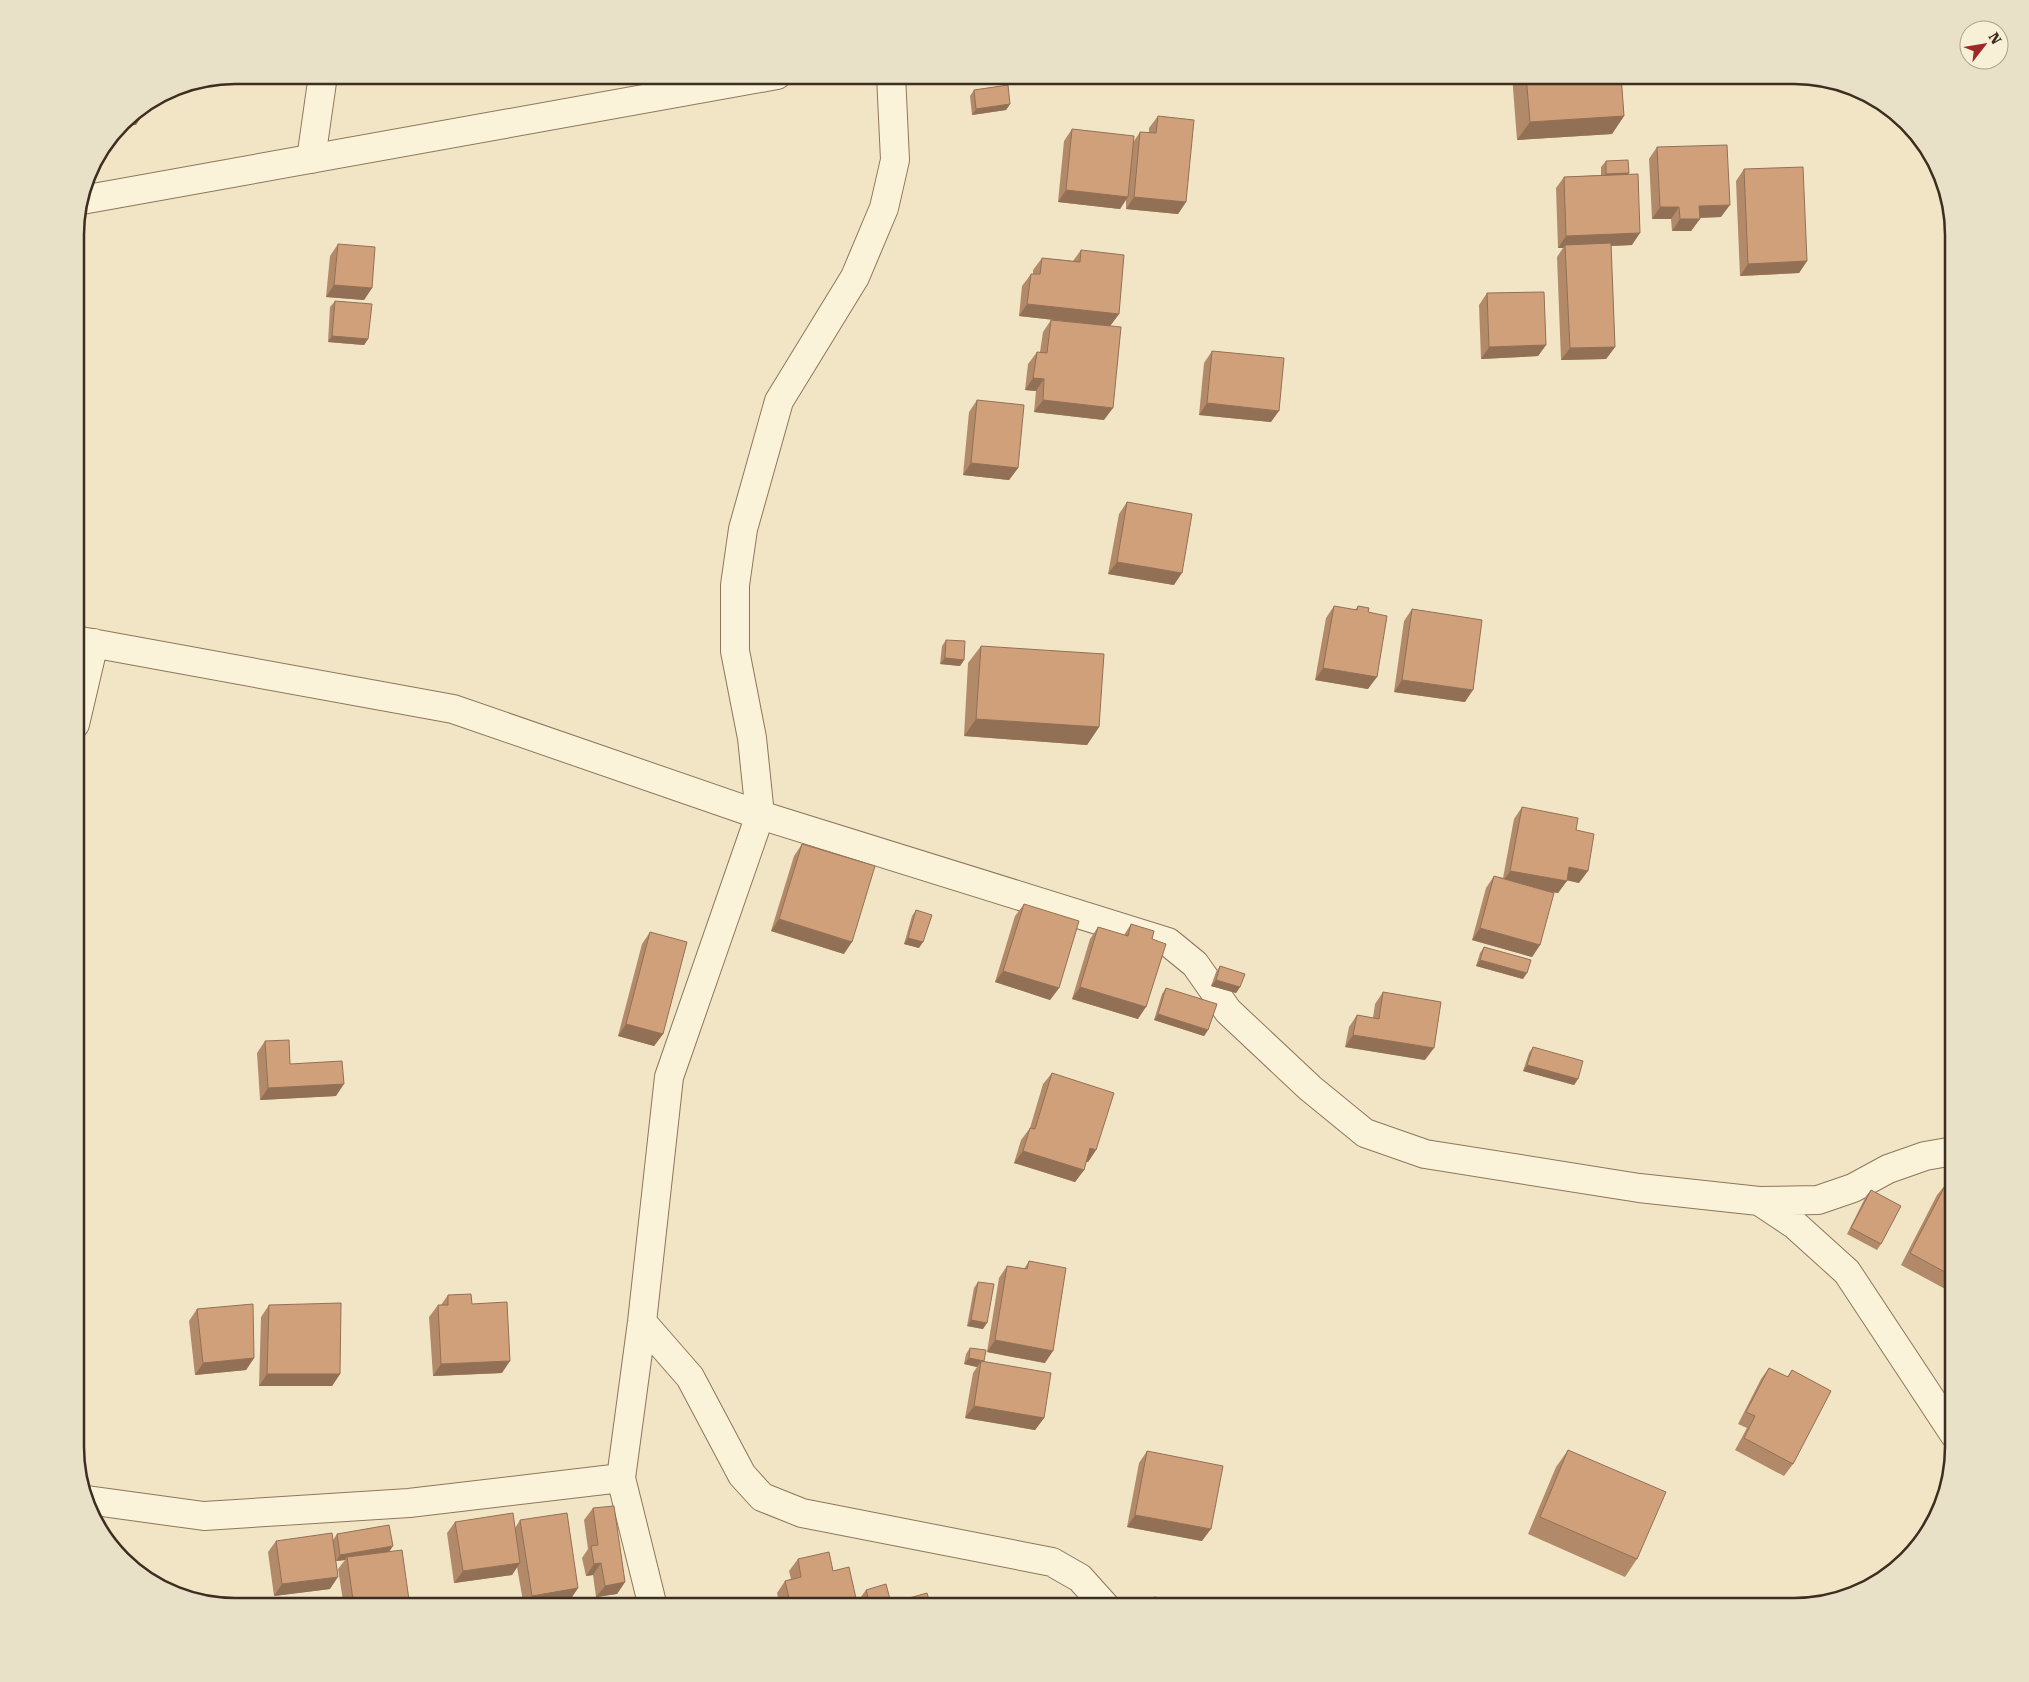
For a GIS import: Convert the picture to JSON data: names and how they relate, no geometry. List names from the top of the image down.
{
  "north": "top right"
}
